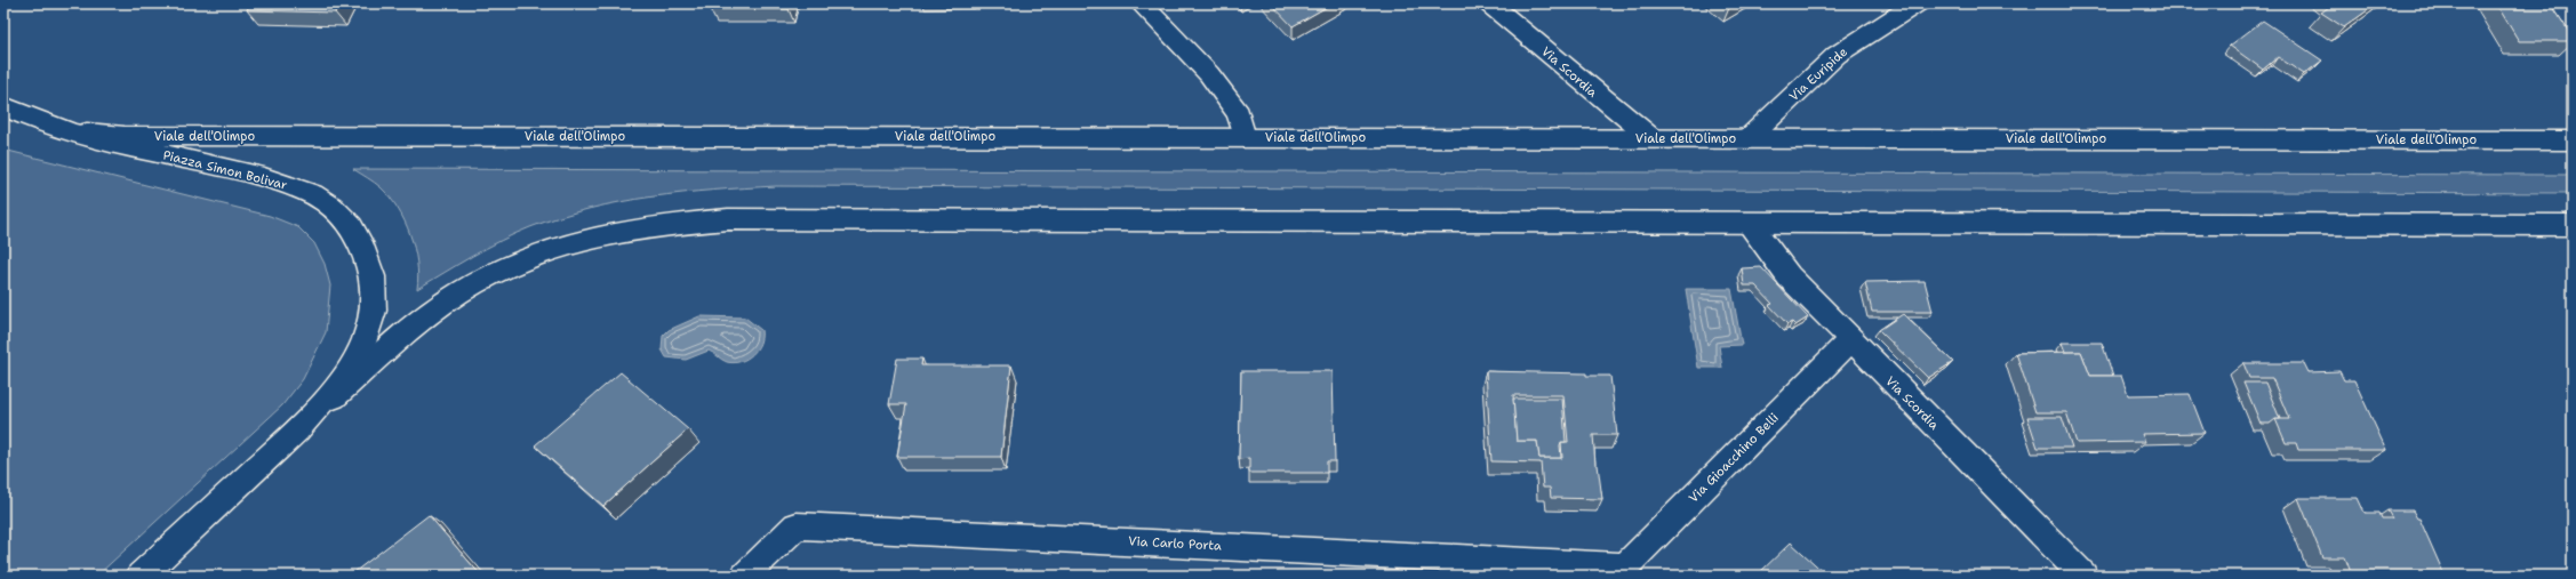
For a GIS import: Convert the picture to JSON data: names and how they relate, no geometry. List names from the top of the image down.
{
  "streets": {
    "street": [
      "Via Scordia",
      "Via Euripide",
      "Viale dell'Olimpo",
      "Piazza Simon Bolivar",
      "Via Gioacchino Belli",
      "Via Carlo Porta"
    ]
  },
  "crossings": [
    ["Via Scordia", "Viale dell'Olimpo"],
    ["Via Scordia", "Via Gioacchino Belli"],
    ["Via Euripide", "Viale dell'Olimpo"],
    ["Viale dell'Olimpo", "Piazza Simon Bolivar"],
    ["Via Gioacchino Belli", "Via Carlo Porta"]
  ]
}
